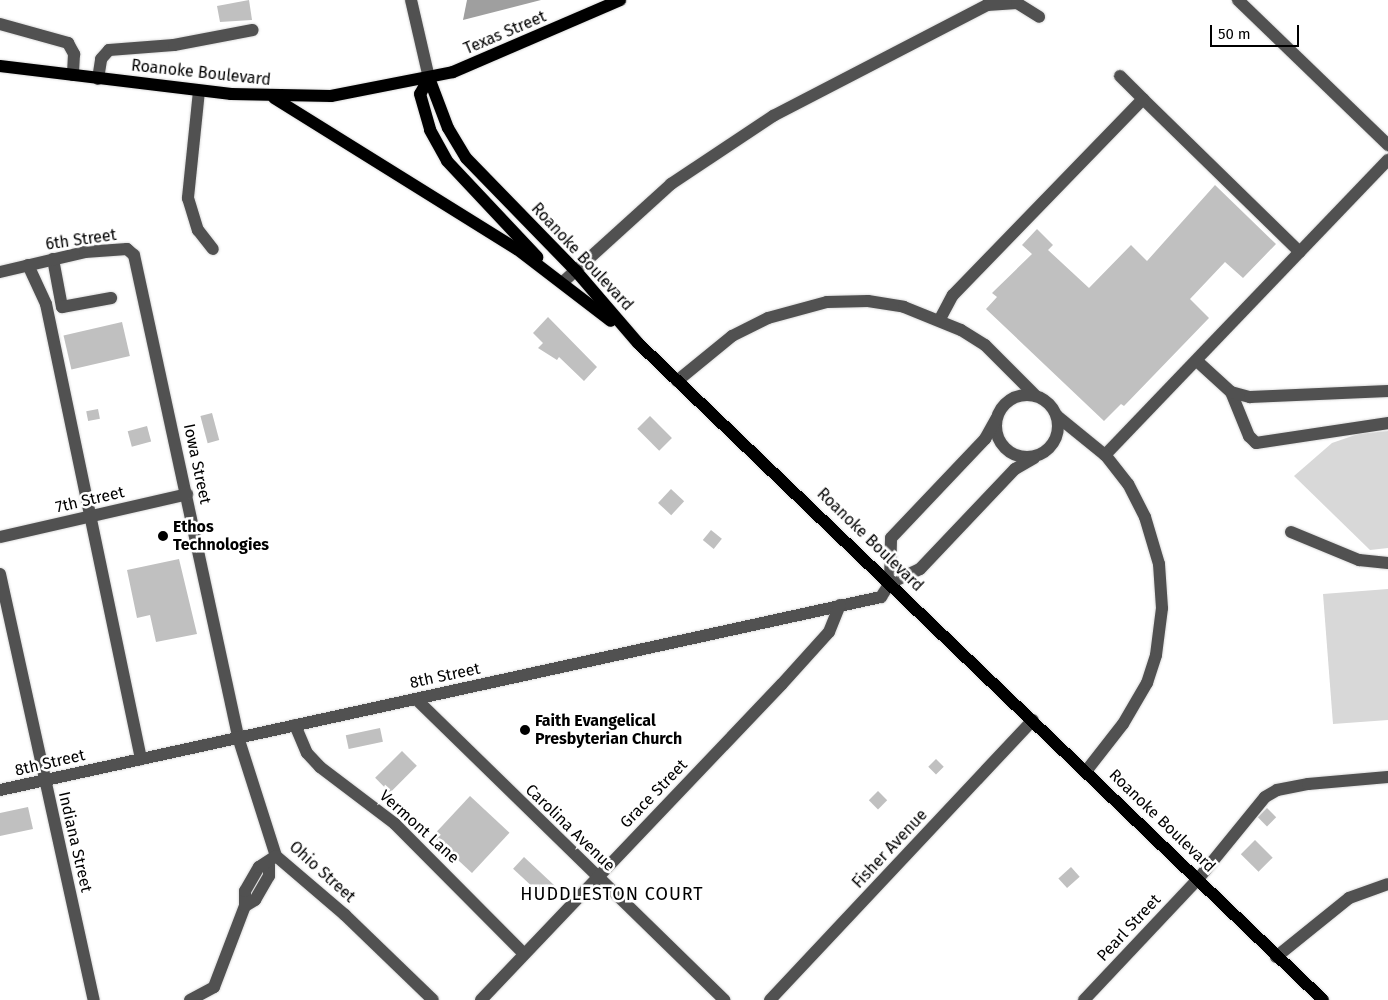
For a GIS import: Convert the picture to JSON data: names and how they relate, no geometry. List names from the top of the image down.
{
  "streets": {
    "main road": ["Texas Street", "Roanoke Boulevard"],
    "street": [
      "6th Street",
      "Iowa Street",
      "7th Street",
      "8th Street",
      "Grace Street",
      "Vermont Lane",
      "Carolina Avenue",
      "Indiana Street",
      "Fisher Avenue",
      "Ohio Street",
      "Pearl Street"
    ]
  },
  "crossings": [
    ["Texas Street", "Roanoke Boulevard"],
    ["Roanoke Boulevard", "8th Street"],
    ["Roanoke Boulevard", "Fisher Avenue"],
    ["Roanoke Boulevard", "Pearl Street"],
    ["6th Street", "Iowa Street"],
    ["Iowa Street", "7th Street"],
    ["Iowa Street", "8th Street"],
    ["Iowa Street", "Ohio Street"],
    ["8th Street", "Grace Street"],
    ["8th Street", "Vermont Lane"],
    ["8th Street", "Carolina Avenue"],
    ["8th Street", "Indiana Street"],
    ["8th Street", "Ohio Street"],
    ["Grace Street", "Vermont Lane"],
    ["Grace Street", "Carolina Avenue"]
  ],
  "districts": ["HUDDLESTON COURT"],
  "places": ["Ethos Technologies", "Faith Evangelical Presbyterian Church"],
  "scale_bar": "50 m"
}
